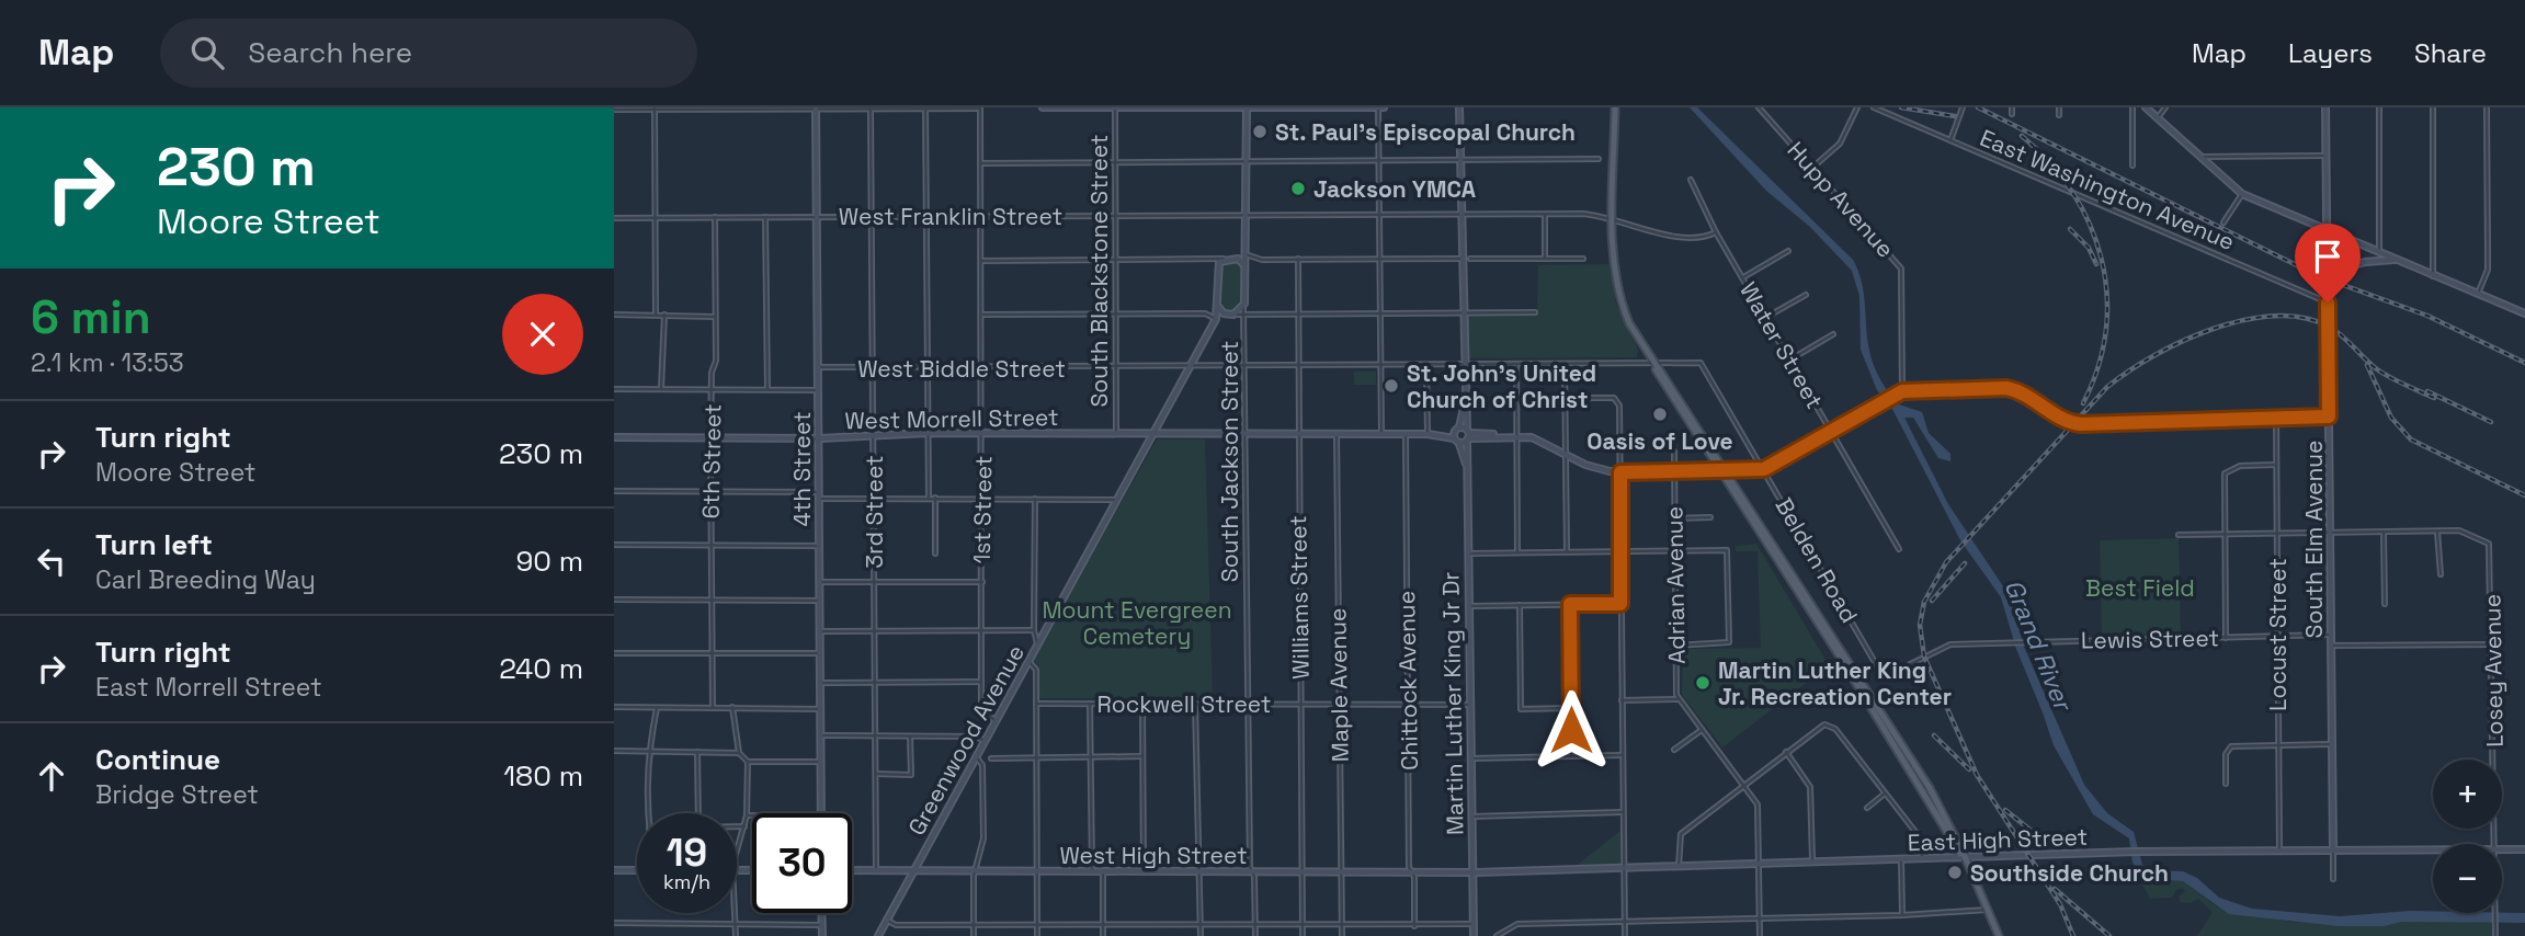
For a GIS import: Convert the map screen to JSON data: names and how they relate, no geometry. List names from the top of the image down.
{
  "streets": {
    "street": [
      "East Washington Avenue",
      "Hupp Avenue",
      "West Franklin Street",
      "South Blackstone Street",
      "Water Street",
      "West Biddle Street",
      "West Morrell Street",
      "6th Street",
      "South Jackson Street",
      "4th Street",
      "1st Street",
      "3rd Street",
      "South Elm Avenue",
      "Belden Road",
      "Adrian Avenue",
      "Williams Street",
      "Locust Street",
      "Lewis Street",
      "Losey Avenue",
      "Chittock Avenue",
      "Maple Avenue",
      "Rockwell Street",
      "Martin Luther King Jr Dr",
      "Greenwood Avenue",
      "East High Street",
      "West High Street"
    ]
  },
  "crossings": [
    ["East Washington Avenue", "South Elm Avenue"],
    ["West Franklin Street", "South Blackstone Street"],
    ["West Franklin Street", "Water Street"],
    ["West Franklin Street", "6th Street"],
    ["West Franklin Street", "South Jackson Street"],
    ["West Franklin Street", "4th Street"],
    ["West Franklin Street", "1st Street"],
    ["West Franklin Street", "3rd Street"],
    ["West Franklin Street", "Martin Luther King Jr Dr"],
    ["South Blackstone Street", "West Biddle Street"],
    ["South Blackstone Street", "West Morrell Street"],
    ["West Biddle Street", "South Jackson Street"],
    ["West Biddle Street", "4th Street"],
    ["West Biddle Street", "1st Street"],
    ["West Biddle Street", "3rd Street"],
    ["West Biddle Street", "Belden Road"],
    ["West Biddle Street", "Williams Street"],
    ["West Biddle Street", "Martin Luther King Jr Dr"],
    ["West Biddle Street", "Greenwood Avenue"],
    ["West Morrell Street", "6th Street"],
    ["West Morrell Street", "South Jackson Street"],
    ["West Morrell Street", "4th Street"],
    ["West Morrell Street", "1st Street"],
    ["West Morrell Street", "3rd Street"],
    ["West Morrell Street", "Williams Street"],
    ["West Morrell Street", "Chittock Avenue"],
    ["West Morrell Street", "Maple Avenue"],
    ["West Morrell Street", "Martin Luther King Jr Dr"],
    ["West Morrell Street", "Greenwood Avenue"],
    ["South Jackson Street", "Rockwell Street"],
    ["South Jackson Street", "Greenwood Avenue"],
    ["South Jackson Street", "West High Street"],
    ["1st Street", "Greenwood Avenue"],
    ["3rd Street", "West High Street"],
    ["South Elm Avenue", "Lewis Street"],
    ["South Elm Avenue", "East High Street"],
    ["Belden Road", "Lewis Street"],
    ["Williams Street", "Rockwell Street"],
    ["Williams Street", "West High Street"],
    ["Locust Street", "Lewis Street"],
    ["Locust Street", "East High Street"],
    ["Chittock Avenue", "Rockwell Street"],
    ["Chittock Avenue", "West High Street"],
    ["Maple Avenue", "Rockwell Street"],
    ["Maple Avenue", "West High Street"],
    ["Rockwell Street", "Martin Luther King Jr Dr"],
    ["Martin Luther King Jr Dr", "East High Street"],
    ["Martin Luther King Jr Dr", "West High Street"],
    ["Greenwood Avenue", "West High Street"],
    ["East High Street", "West High Street"]
  ],
  "water": ["Grand River"],
  "parks": ["Best Field", "Mount Evergreen Cemetery"],
  "places": [
    "St. Paul's Episcopal Church",
    "Jackson YMCA",
    "St. John's United Church of Christ",
    "Oasis of Love",
    "Martin Luther King Jr. Recreation Center",
    "Southside Church"
  ],
  "page": {
    "header": "Map",
    "search": "Search here",
    "nav": ["Map", "Layers", "Share"],
    "turn": ["230 m", "Moore Street"],
    "heading": ["6 min", "2.1 km · 13:53"],
    "list": [
      {
        "name": "Turn right",
        "note": "Moore Street",
        "value": "230 m"
      },
      {
        "name": "Turn left",
        "note": "Carl Breeding Way",
        "value": "90 m"
      },
      {
        "name": "Turn right",
        "note": "East Morrell Street",
        "value": "240 m"
      },
      {
        "name": "Continue",
        "note": "Bridge Street",
        "value": "180 m"
      }
    ],
    "map_buttons": ["+", "−"],
    "speed": "19 km/h",
    "limit": "30"
  }
}
